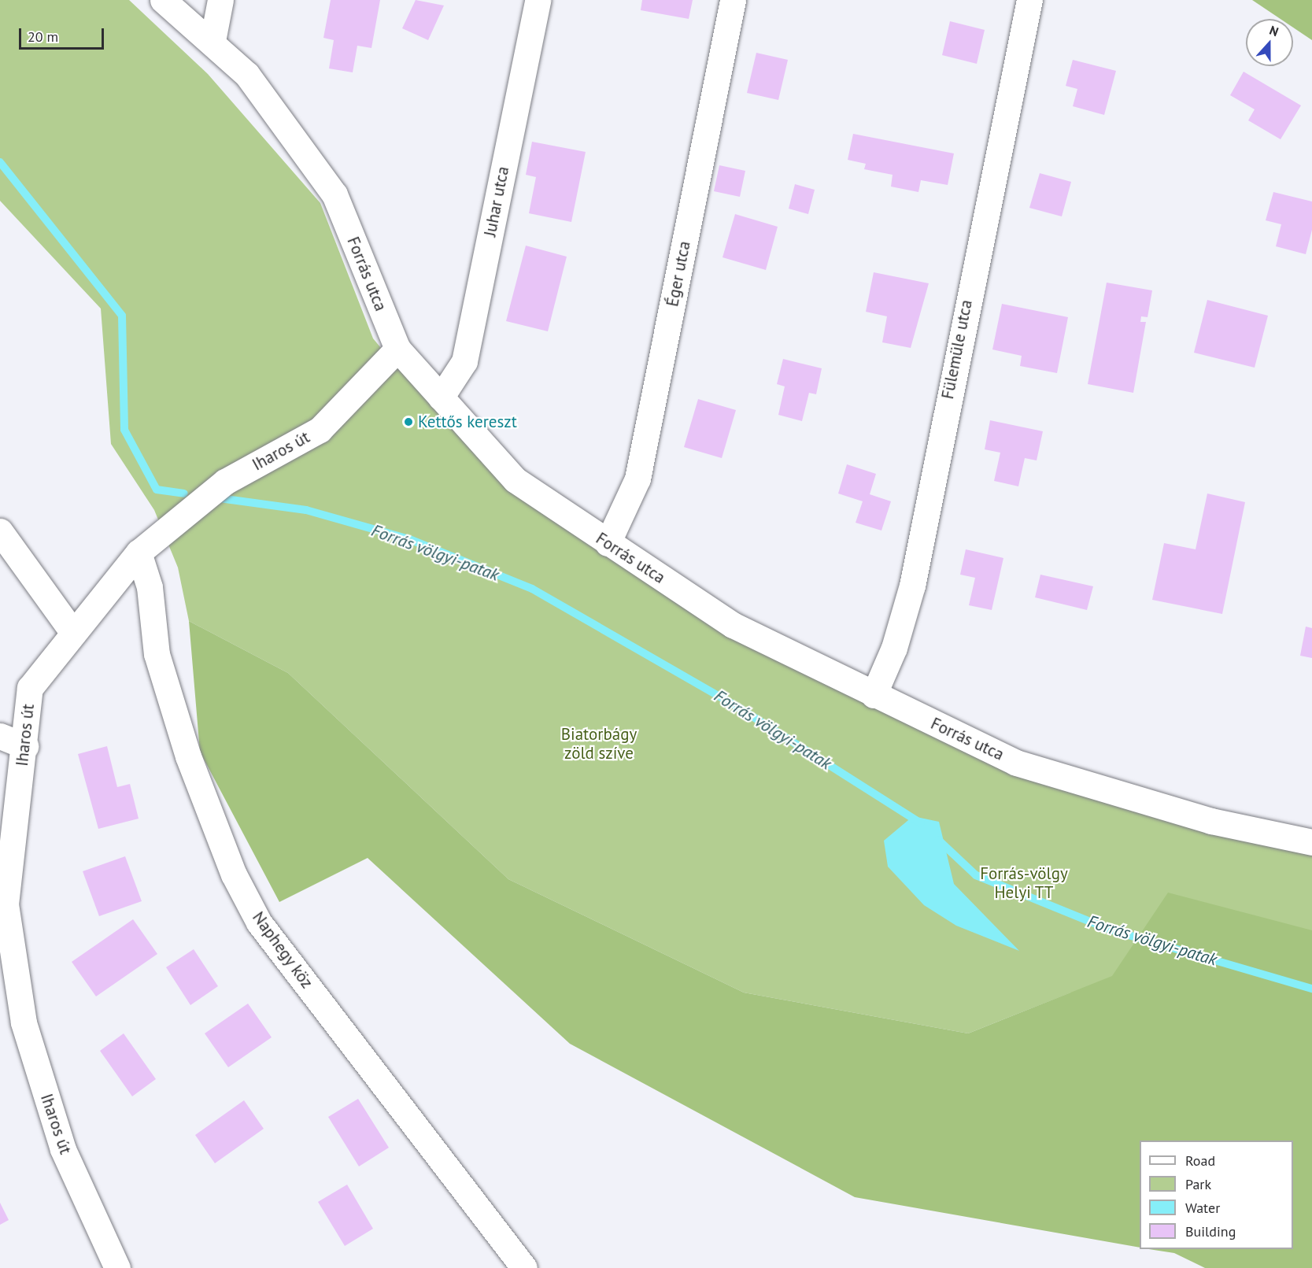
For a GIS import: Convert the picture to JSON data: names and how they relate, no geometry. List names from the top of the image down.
{
  "streets": {
    "street": [
      "Juhar utca",
      "Forrás utca",
      "Éger utca",
      "Fülemüle utca",
      "Iharos út",
      "Naphegy köz"
    ]
  },
  "crossings": [
    ["Juhar utca", "Forrás utca"],
    ["Forrás utca", "Éger utca"],
    ["Forrás utca", "Fülemüle utca"],
    ["Forrás utca", "Iharos út"],
    ["Iharos út", "Naphegy köz"]
  ],
  "water": ["Forrás völgyi-patak"],
  "parks": ["Biatorbágy zöld szíve", "Forrás-völgy Helyi TT"],
  "places": ["Kettős kereszt"],
  "legend": [
    "Road",
    "Park",
    "Water",
    "Building"
  ],
  "scale_bar": "20 m",
  "north": "top"
}
